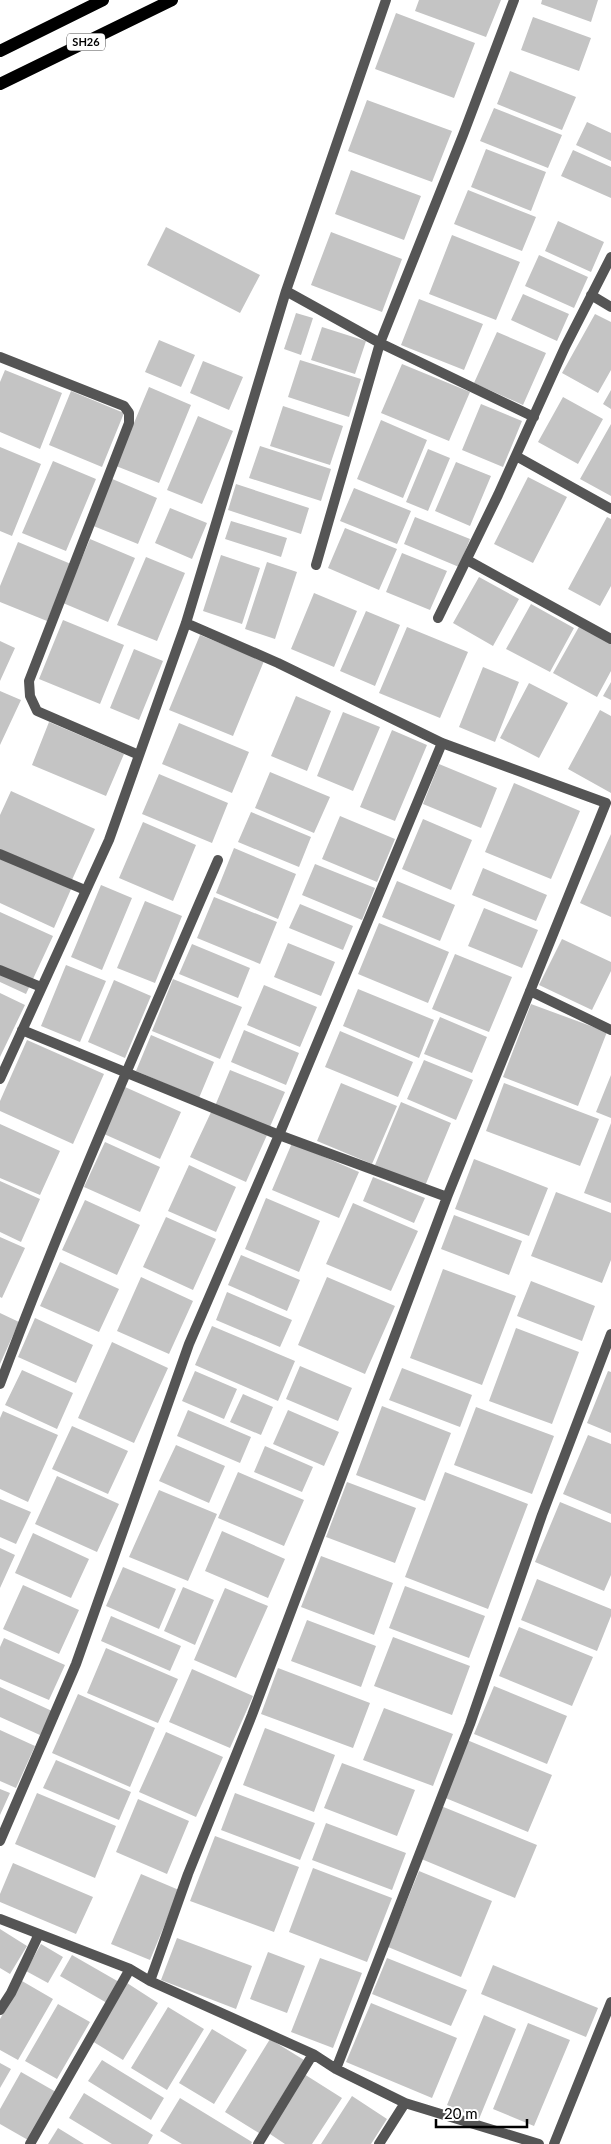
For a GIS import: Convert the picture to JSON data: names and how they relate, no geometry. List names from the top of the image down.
{
  "streets": {
    "main road": ["SH26"]
  },
  "scale_bar": "20 m"
}
